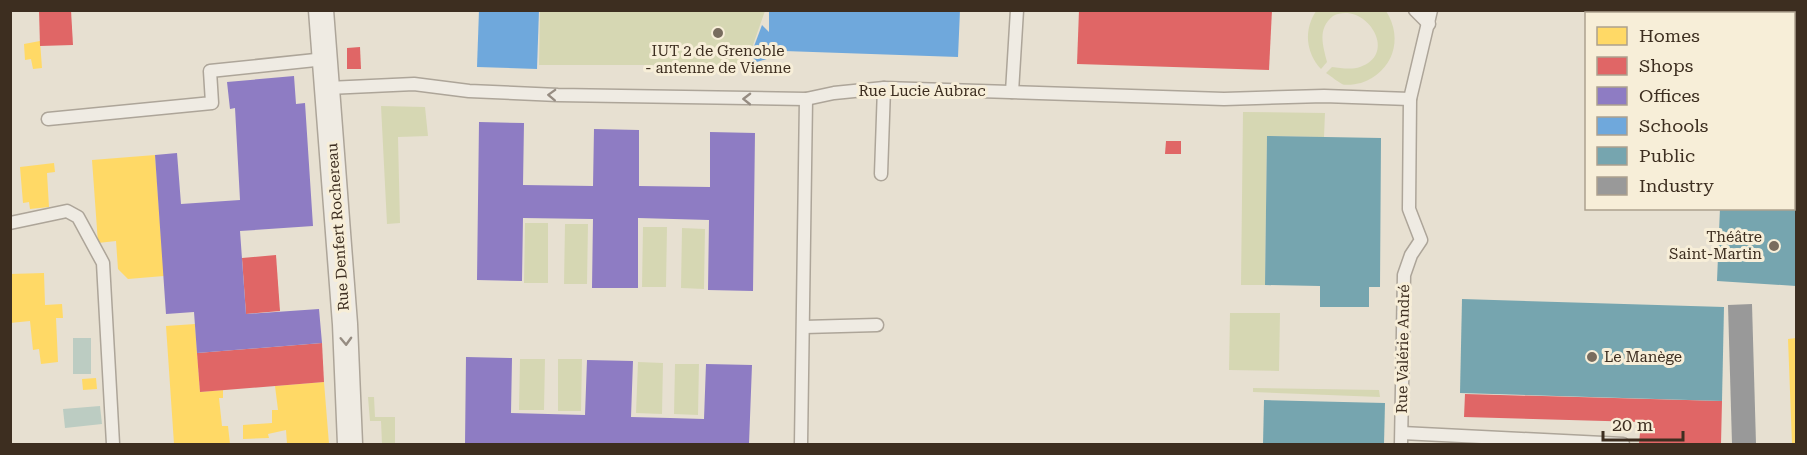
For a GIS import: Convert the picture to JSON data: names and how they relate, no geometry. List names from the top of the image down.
{
  "streets": {
    "street": ["Rue Denfert Rochereau"],
    "lane": ["Rue Lucie Aubrac", "Rue Valérie André"]
  },
  "crossings": [
    ["Rue Lucie Aubrac", "Rue Denfert Rochereau"],
    ["Rue Lucie Aubrac", "Rue Valérie André"]
  ],
  "one_way": ["Rue Denfert Rochereau"],
  "places": ["IUT 2 de Grenoble - antenne de Vienne", "Théâtre Saint-Martin", "Le Manège"],
  "legend": [
    "Homes",
    "Shops",
    "Offices",
    "Schools",
    "Public",
    "Industry"
  ],
  "scale_bar": "20 m"
}
